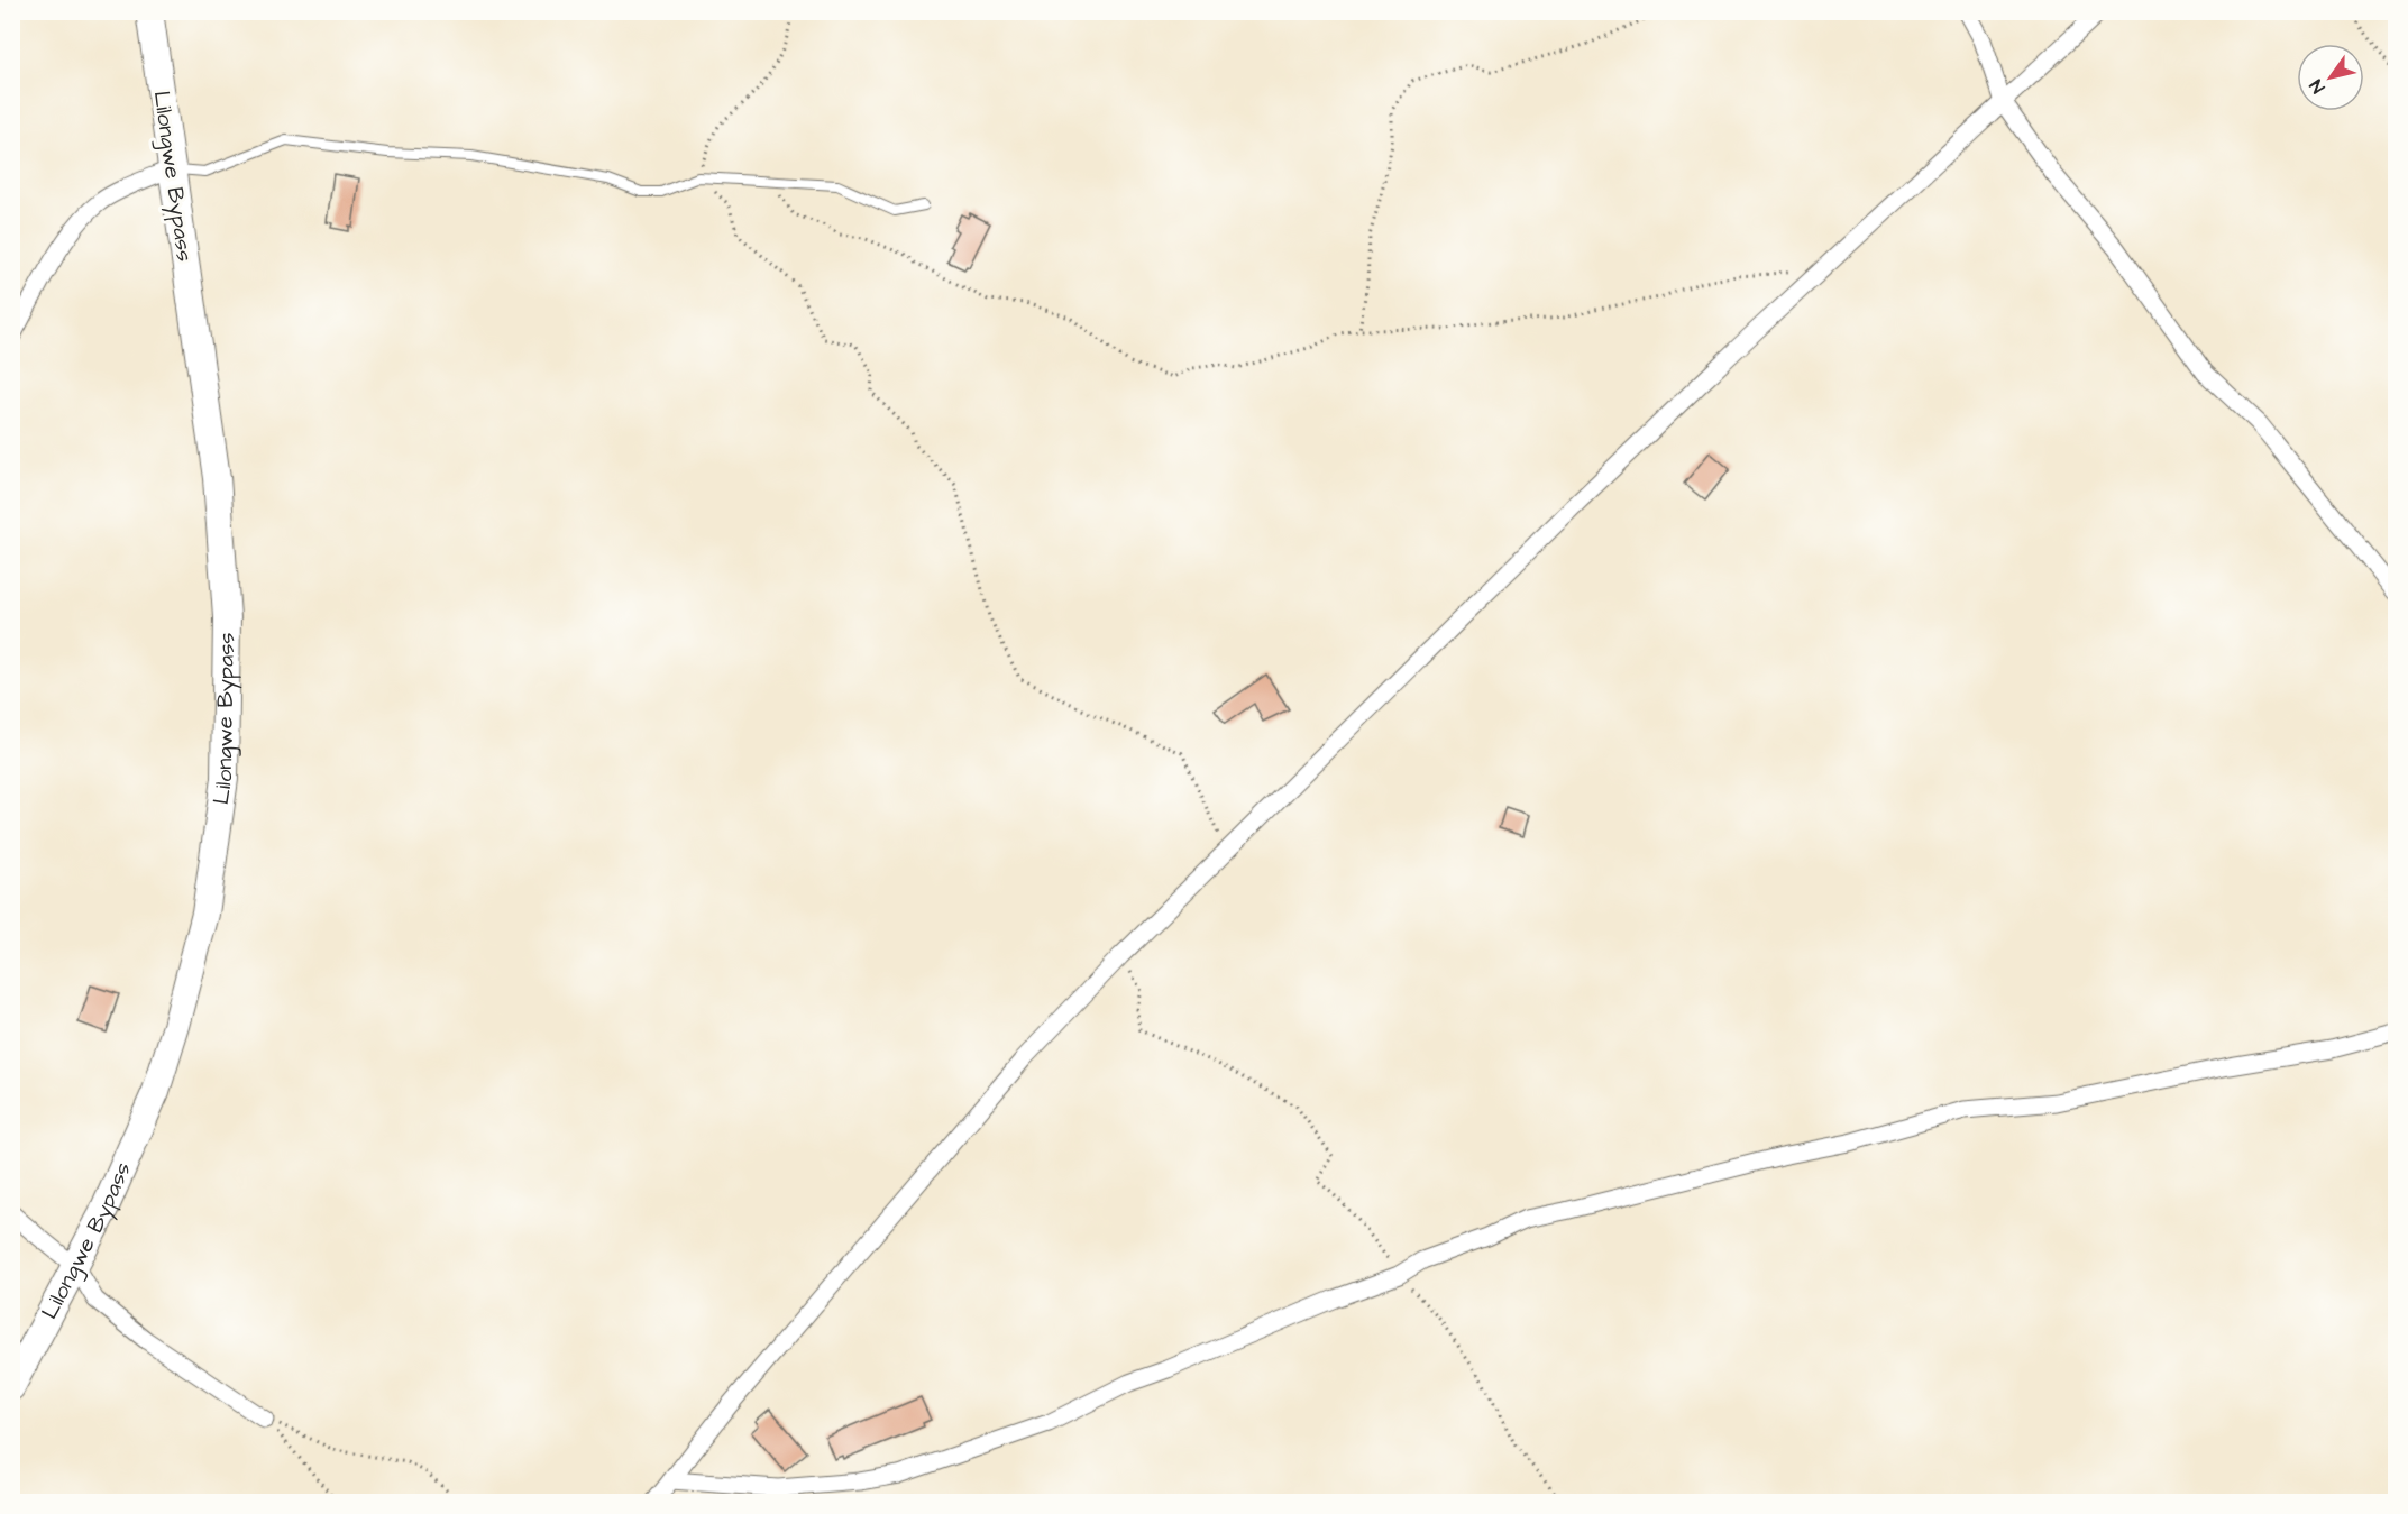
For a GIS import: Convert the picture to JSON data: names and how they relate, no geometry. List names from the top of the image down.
{
  "streets": {
    "main road": ["Lilongwe Bypass"]
  },
  "north": "bottom left"
}
